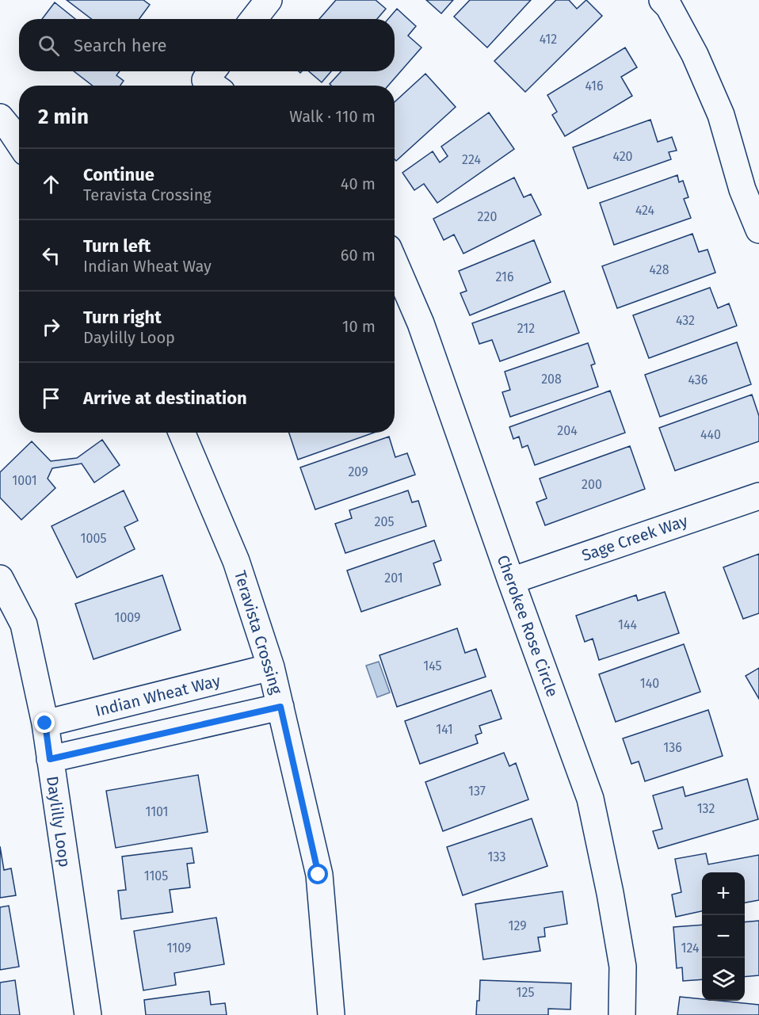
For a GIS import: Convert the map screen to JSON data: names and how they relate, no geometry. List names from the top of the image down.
{
  "streets": {
    "street": [
      "Sage Creek Way",
      "Cherokee Rose Circle",
      "Teravista Crossing",
      "Indian Wheat Way",
      "Daylilly Loop"
    ]
  },
  "crossings": [
    ["Sage Creek Way", "Cherokee Rose Circle"],
    ["Teravista Crossing", "Indian Wheat Way"],
    ["Indian Wheat Way", "Daylilly Loop"]
  ],
  "house_numbers": [
    "412",
    "416",
    "420",
    "224",
    "424",
    "220",
    "428",
    "216",
    "432",
    "212",
    "208",
    "436",
    "204",
    "440",
    "209",
    "1001",
    "200",
    "205",
    "1005",
    "201",
    "1009",
    "144",
    "145",
    "140",
    "141",
    "136",
    "137",
    "132",
    "1101",
    "133",
    "1105",
    "129",
    "1109",
    "124",
    "125"
  ],
  "page": {
    "search": "Search here",
    "heading": ["2 min", "Walk · 110 m"],
    "list": [
      ["Continue", "Teravista Crossing", "40 m"],
      ["Turn left", "Indian Wheat Way", "60 m"],
      ["Turn right", "Daylilly Loop", "10 m"],
      "Arrive at destination"
    ],
    "map_buttons": ["+", "−"]
  }
}
